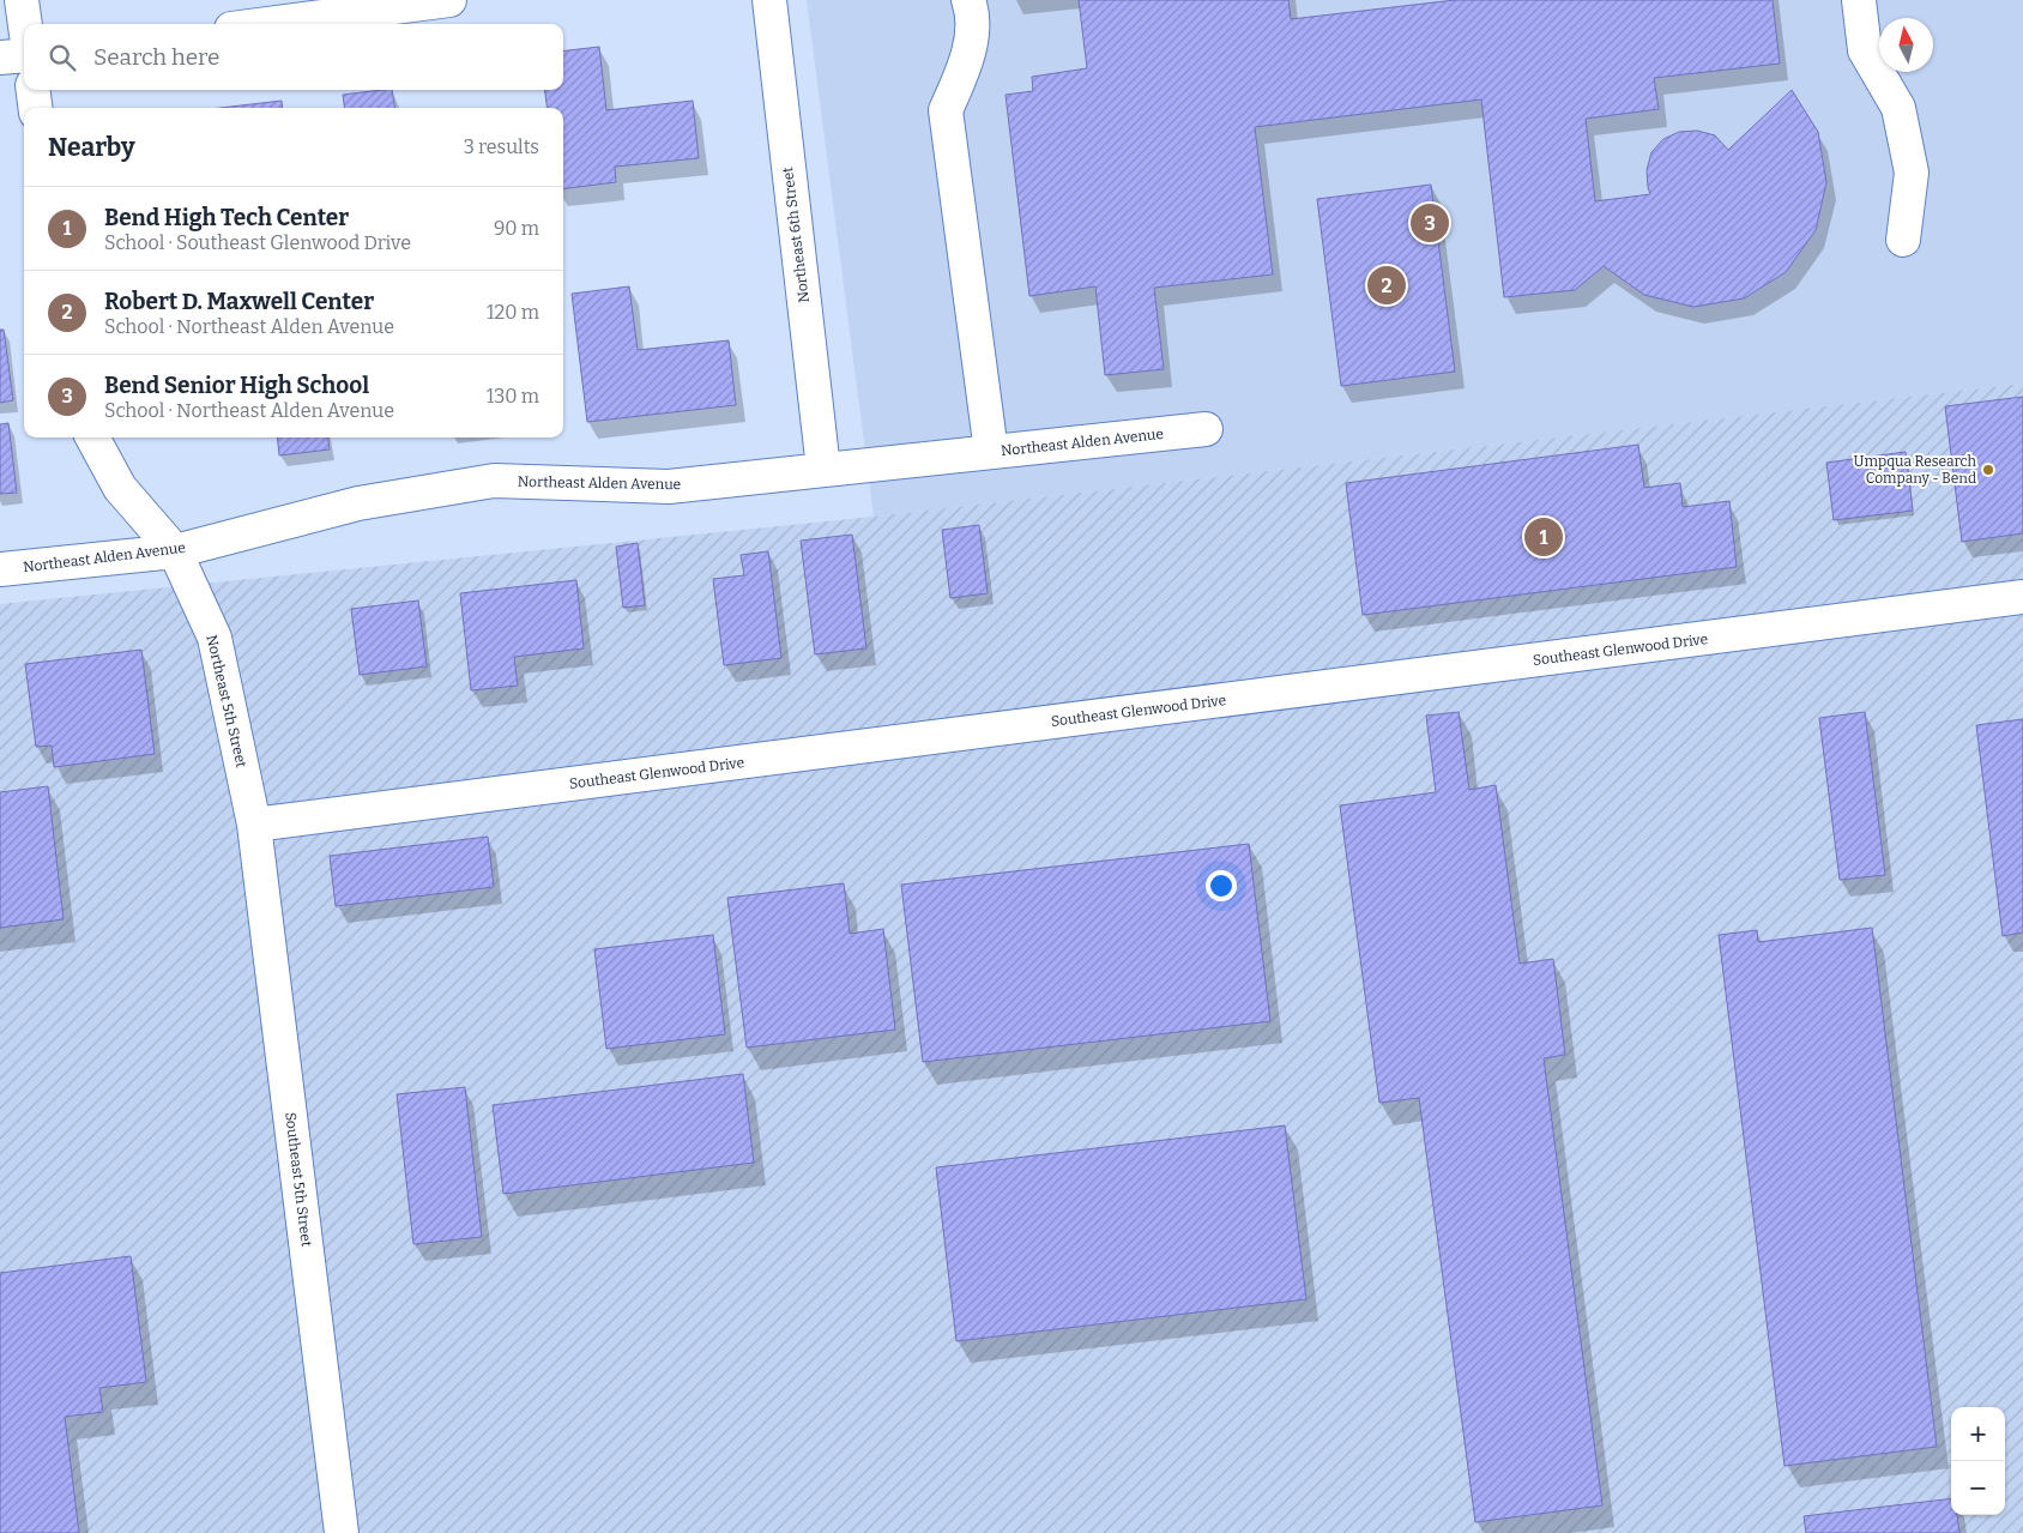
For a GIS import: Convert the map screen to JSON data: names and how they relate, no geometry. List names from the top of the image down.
{
  "streets": {
    "street": [
      "Northeast 6th Street",
      "Northeast Alden Avenue",
      "Southeast Glenwood Drive",
      "Northeast 5th Street",
      "Southeast 5th Street"
    ]
  },
  "crossings": [
    ["Northeast 6th Street", "Northeast Alden Avenue"],
    ["Northeast Alden Avenue", "Northeast 5th Street"],
    ["Southeast Glenwood Drive", "Northeast 5th Street"],
    ["Southeast Glenwood Drive", "Southeast 5th Street"],
    ["Northeast 5th Street", "Southeast 5th Street"]
  ],
  "places": ["Umpqua Research Company - Bend"],
  "north": "top",
  "page": {
    "search": "Search here",
    "heading": ["Nearby", "3 results"],
    "list": [
      {
        "mark": "1",
        "name": "Bend High Tech Center",
        "note": "School · Southeast Glenwood Drive",
        "value": "90 m"
      },
      {
        "mark": "2",
        "name": "Robert D. Maxwell Center",
        "note": "School · Northeast Alden Avenue",
        "value": "120 m"
      },
      {
        "mark": "3",
        "name": "Bend Senior High School",
        "note": "School · Northeast Alden Avenue",
        "value": "130 m"
      }
    ],
    "pins": ["3", "2", "1"],
    "map_buttons": ["+", "−"]
  }
}
